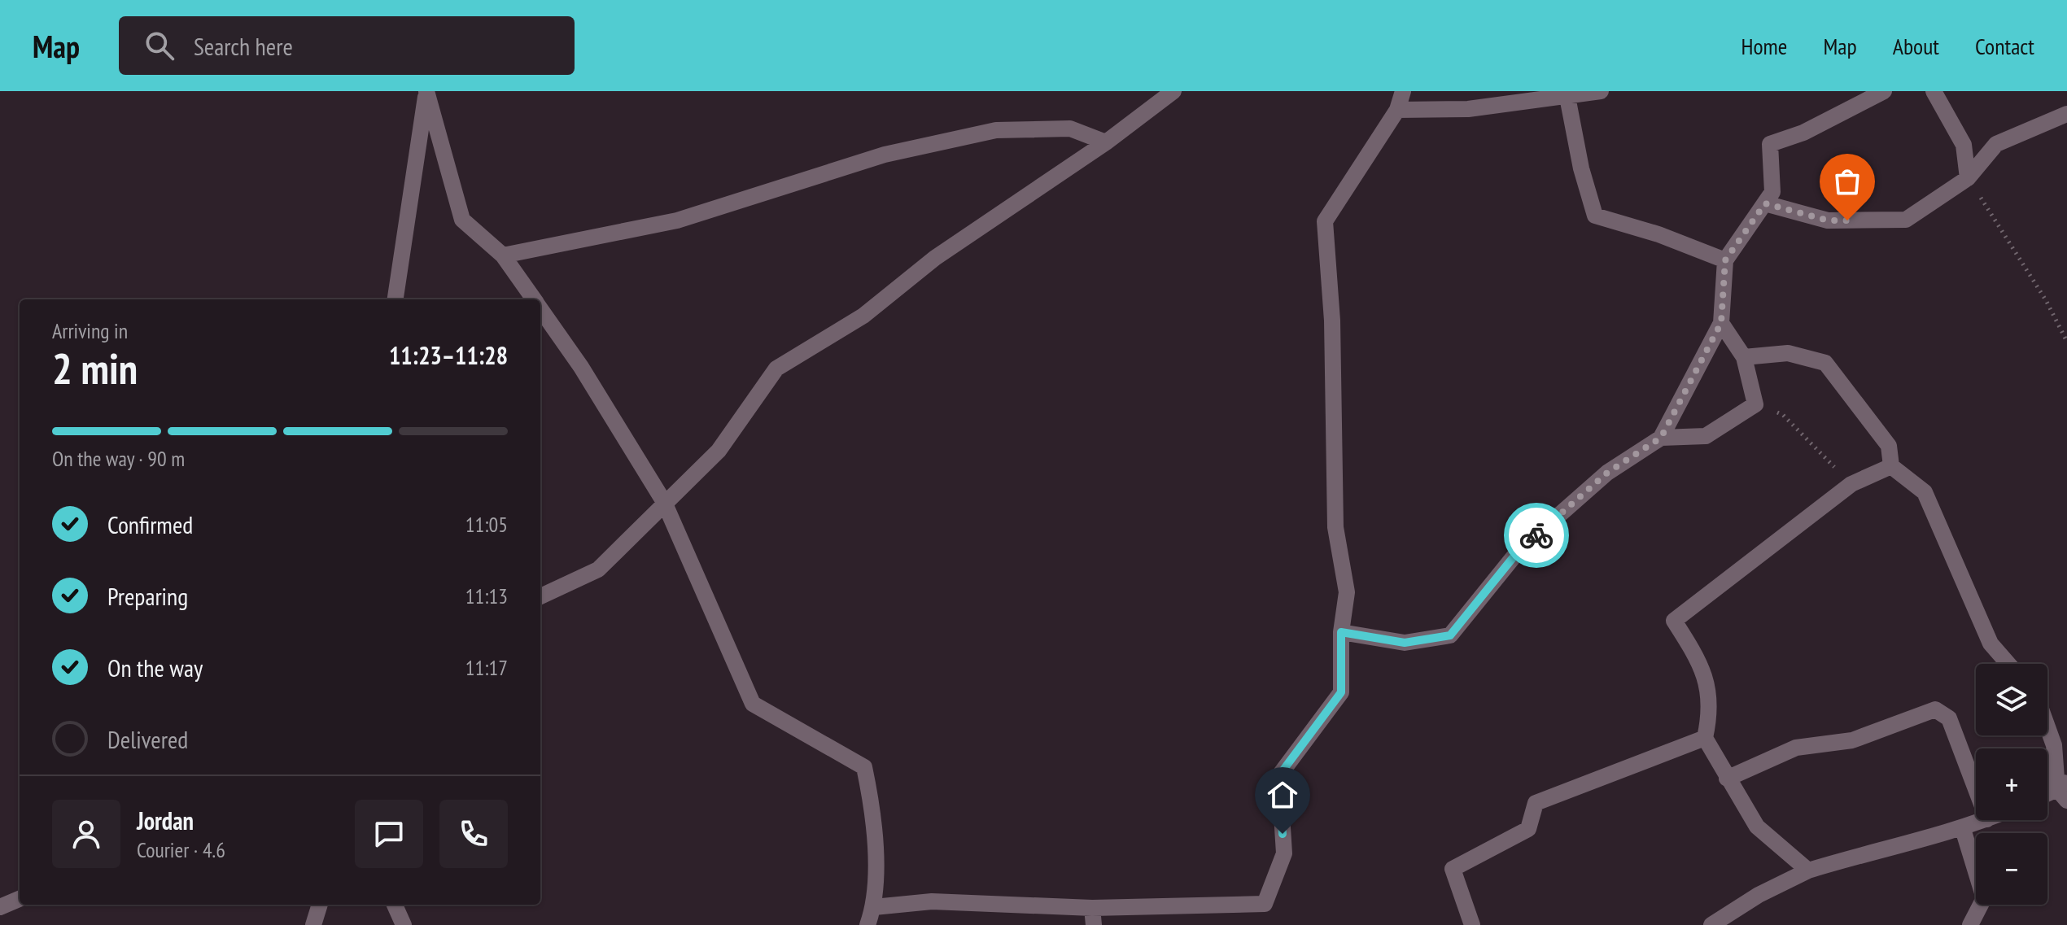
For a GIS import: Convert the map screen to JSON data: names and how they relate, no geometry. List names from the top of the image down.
{
  "page": {
    "header": "Map",
    "search": "Search here",
    "nav": [
      "Home",
      "Map",
      "About",
      "Contact"
    ],
    "heading": ["2 min", "Arriving in", "11:23–11:28"],
    "panel": ["Jordan", "Courier · 4.6"],
    "bar": "On the way · 90 m",
    "list": [
      ["Confirmed", "11:05"],
      ["Preparing", "11:13"],
      ["On the way", "11:17"],
      "Delivered"
    ],
    "map_buttons": ["+", "−"]
  }
}
